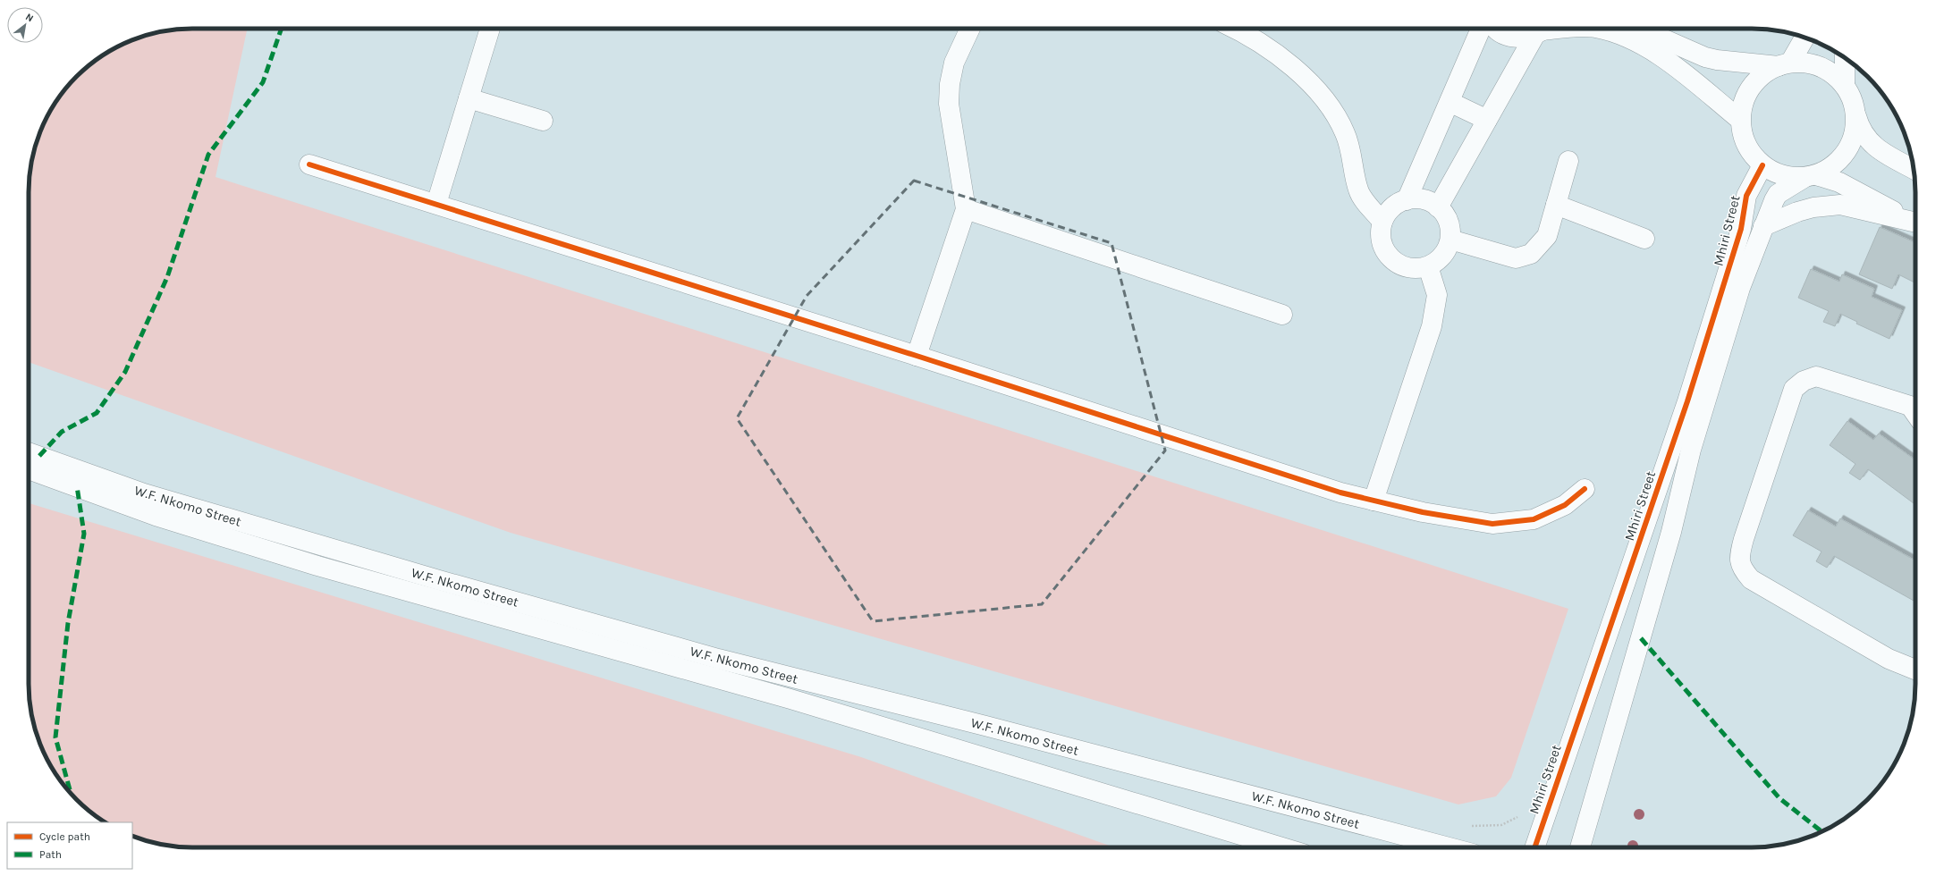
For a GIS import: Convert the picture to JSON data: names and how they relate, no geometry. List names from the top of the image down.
{
  "streets": {
    "street": ["Mhiri Street", "W.F. Nkomo Street"]
  },
  "legend": ["Cycle path", "Path"],
  "north": "top right"
}
